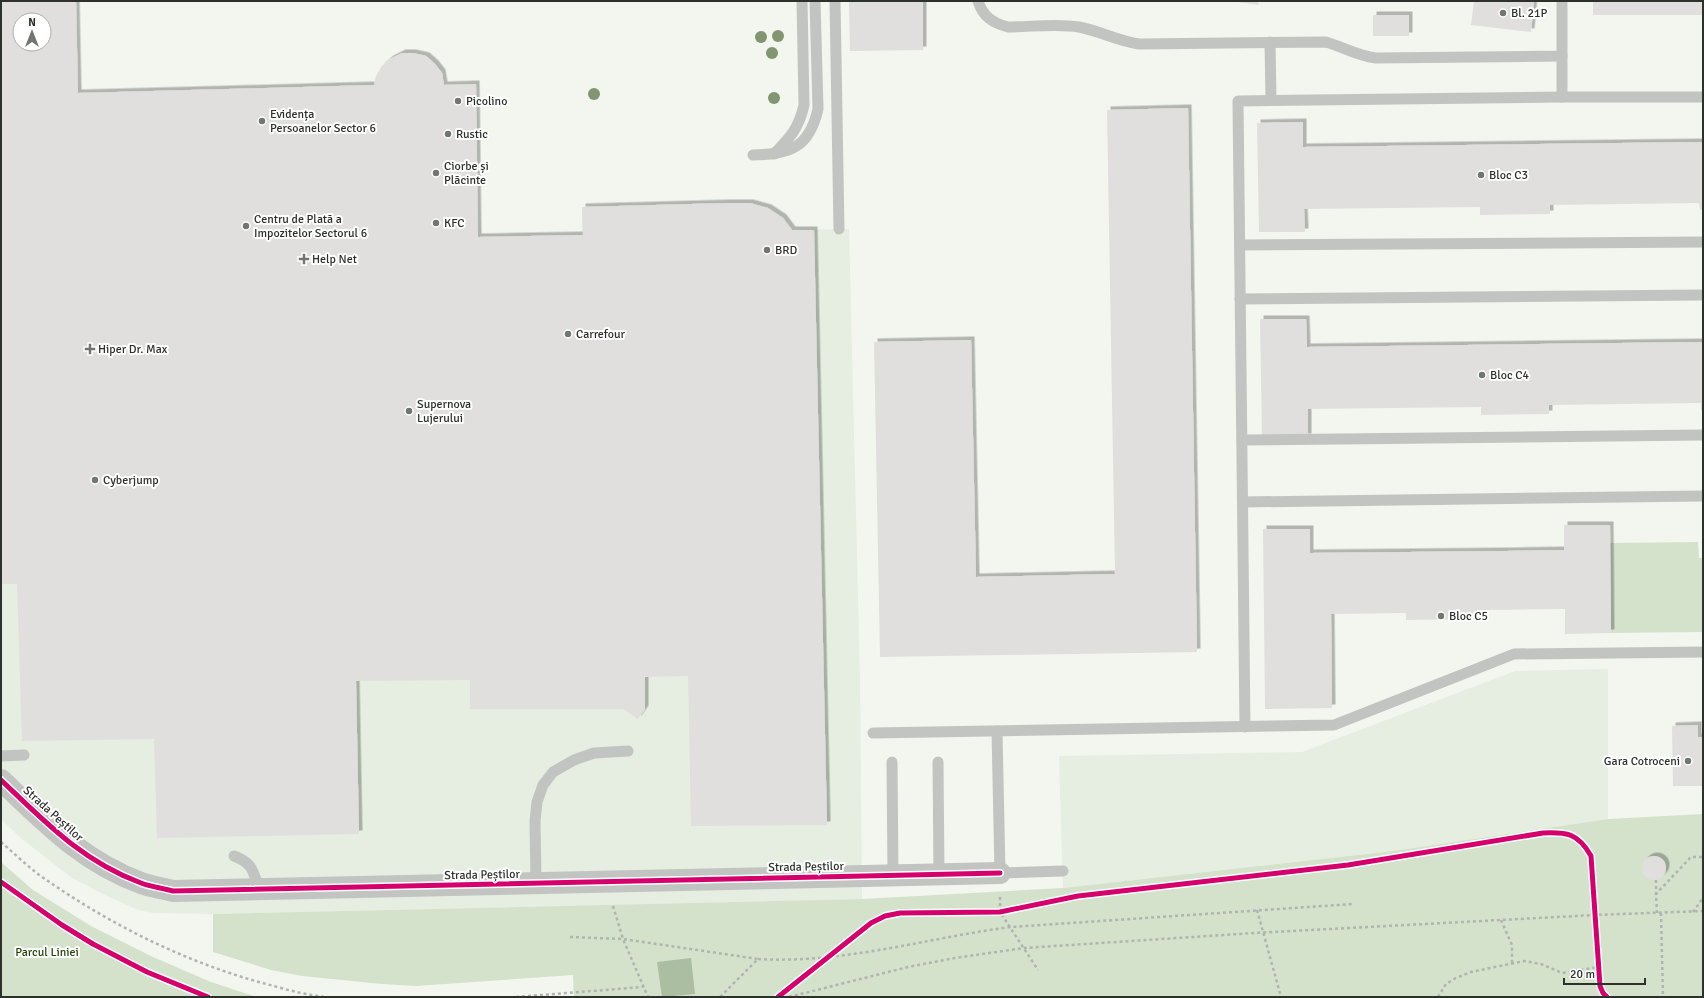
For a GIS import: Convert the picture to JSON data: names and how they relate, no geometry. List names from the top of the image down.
{
  "streets": {
    "street": ["Strada Peștilor"]
  },
  "parks": ["Parcul Liniei"],
  "places": {
    "other": [
      "Bl. 21P",
      "Picolino",
      "Evidența Persoanelor Sector 6",
      "Rustic",
      "Ciorbe și Plăcinte",
      "Bloc C3",
      "KFC",
      "Centru de Plată a Impozitelor Sectorul 6",
      "BRD",
      "Carrefour",
      "Bloc C4",
      "Supernova Lujerului",
      "Cyberjump",
      "Bloc C5",
      "Gara Cotroceni"
    ],
    "health": ["Help Net", "Hiper Dr. Max"]
  },
  "scale_bar": "20 m",
  "north": "top"
}
